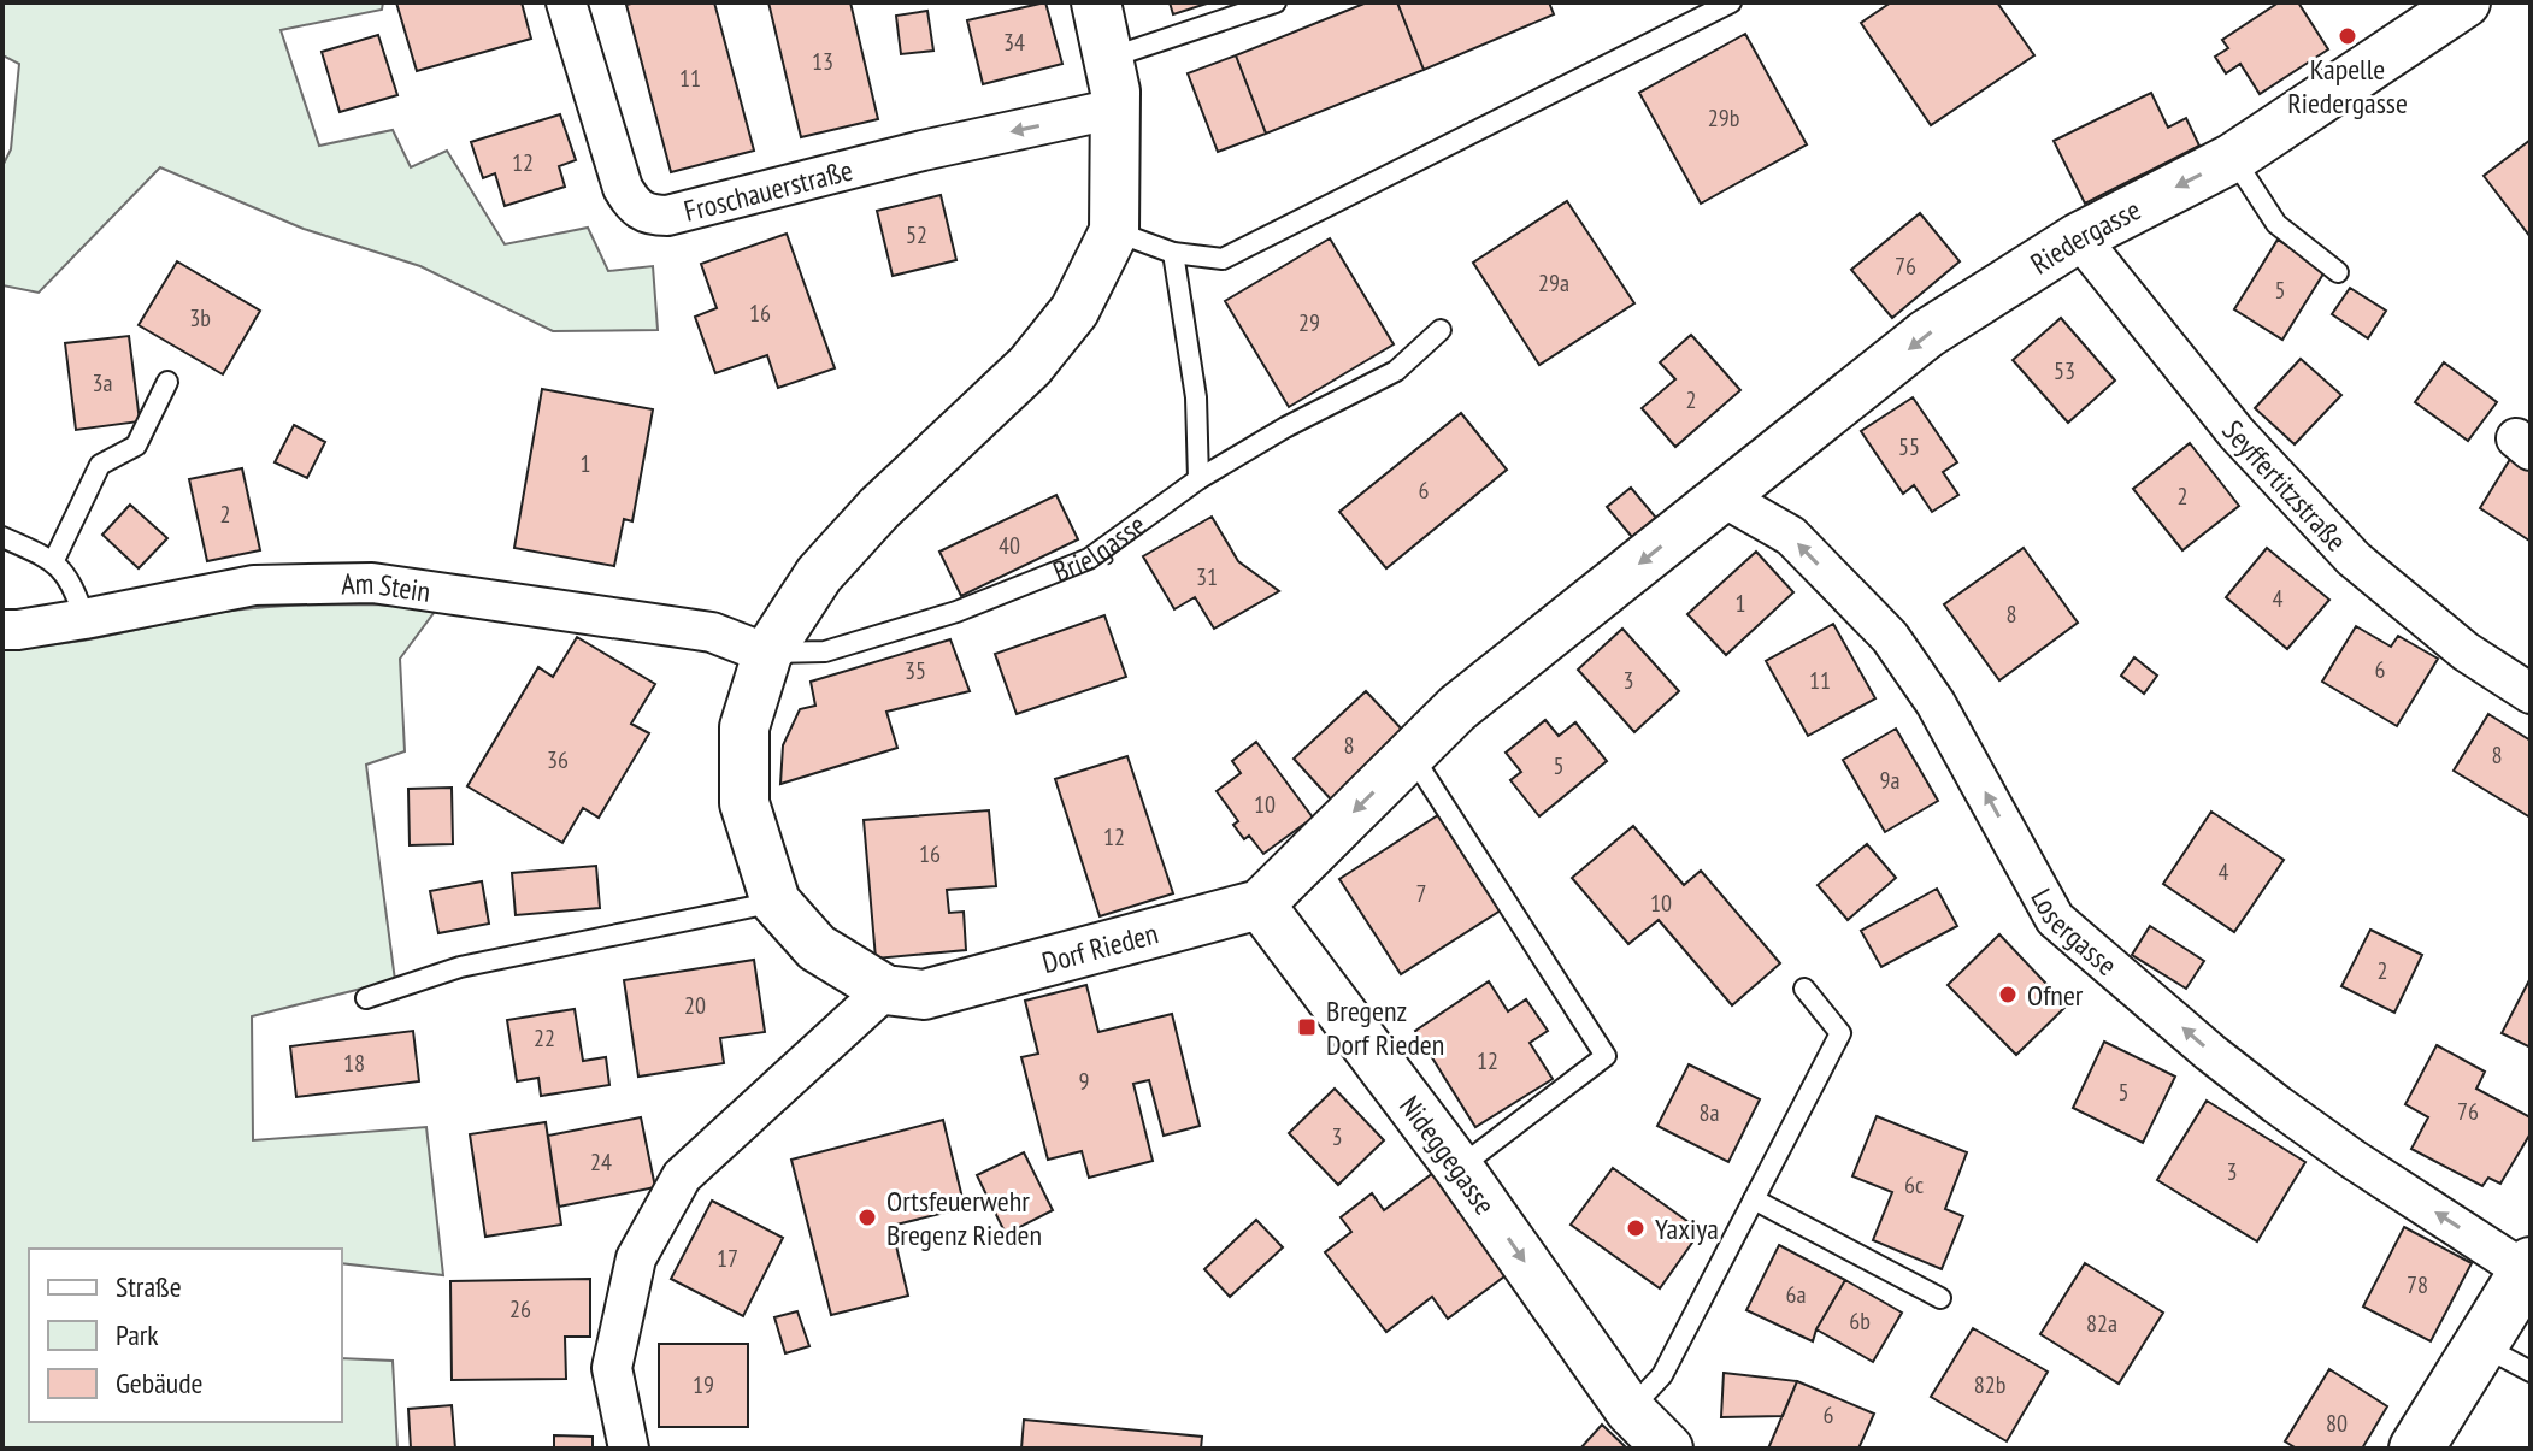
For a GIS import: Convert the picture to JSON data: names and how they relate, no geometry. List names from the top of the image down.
{
  "streets": {
    "street": [
      "Froschauerstraße",
      "Riedergasse",
      "Seyffertitzstraße",
      "Am Stein",
      "Losergasse",
      "Dorf Rieden",
      "Nideggegasse"
    ],
    "lane": ["Brielgasse"]
  },
  "crossings": [
    ["Riedergasse", "Seyffertitzstraße"],
    ["Riedergasse", "Losergasse"],
    ["Riedergasse", "Dorf Rieden"],
    ["Brielgasse", "Am Stein"],
    ["Losergasse", "Dorf Rieden"],
    ["Dorf Rieden", "Nideggegasse"]
  ],
  "one_way": [
    "Riedergasse",
    "Losergasse",
    "Dorf Rieden",
    "Nideggegasse"
  ],
  "places": {
    "other": [
      "Kapelle Riedergasse",
      "Ofner",
      "Ortsfeuerwehr Bregenz Rieden",
      "Yaxiya"
    ],
    "transit": ["Bregenz Dorf Rieden"]
  },
  "house_numbers": [
    "34",
    "13",
    "11",
    "29b",
    "12",
    "52",
    "76",
    "29a",
    "5",
    "16",
    "3b",
    "29",
    "53",
    "3a",
    "2",
    "55",
    "1",
    "6",
    "2",
    "2",
    "40",
    "31",
    "4",
    "1",
    "8",
    "6",
    "35",
    "3",
    "11",
    "8",
    "8",
    "36",
    "5",
    "9a",
    "10",
    "12",
    "16",
    "4",
    "7",
    "10",
    "2",
    "20",
    "22",
    "12",
    "18",
    "9",
    "5",
    "76",
    "8a",
    "3",
    "24",
    "3",
    "6c",
    "17",
    "78",
    "6a",
    "26",
    "6b",
    "82a",
    "19",
    "82b",
    "6",
    "80"
  ],
  "legend": ["Straße", "Park", "Gebäude"]
}
